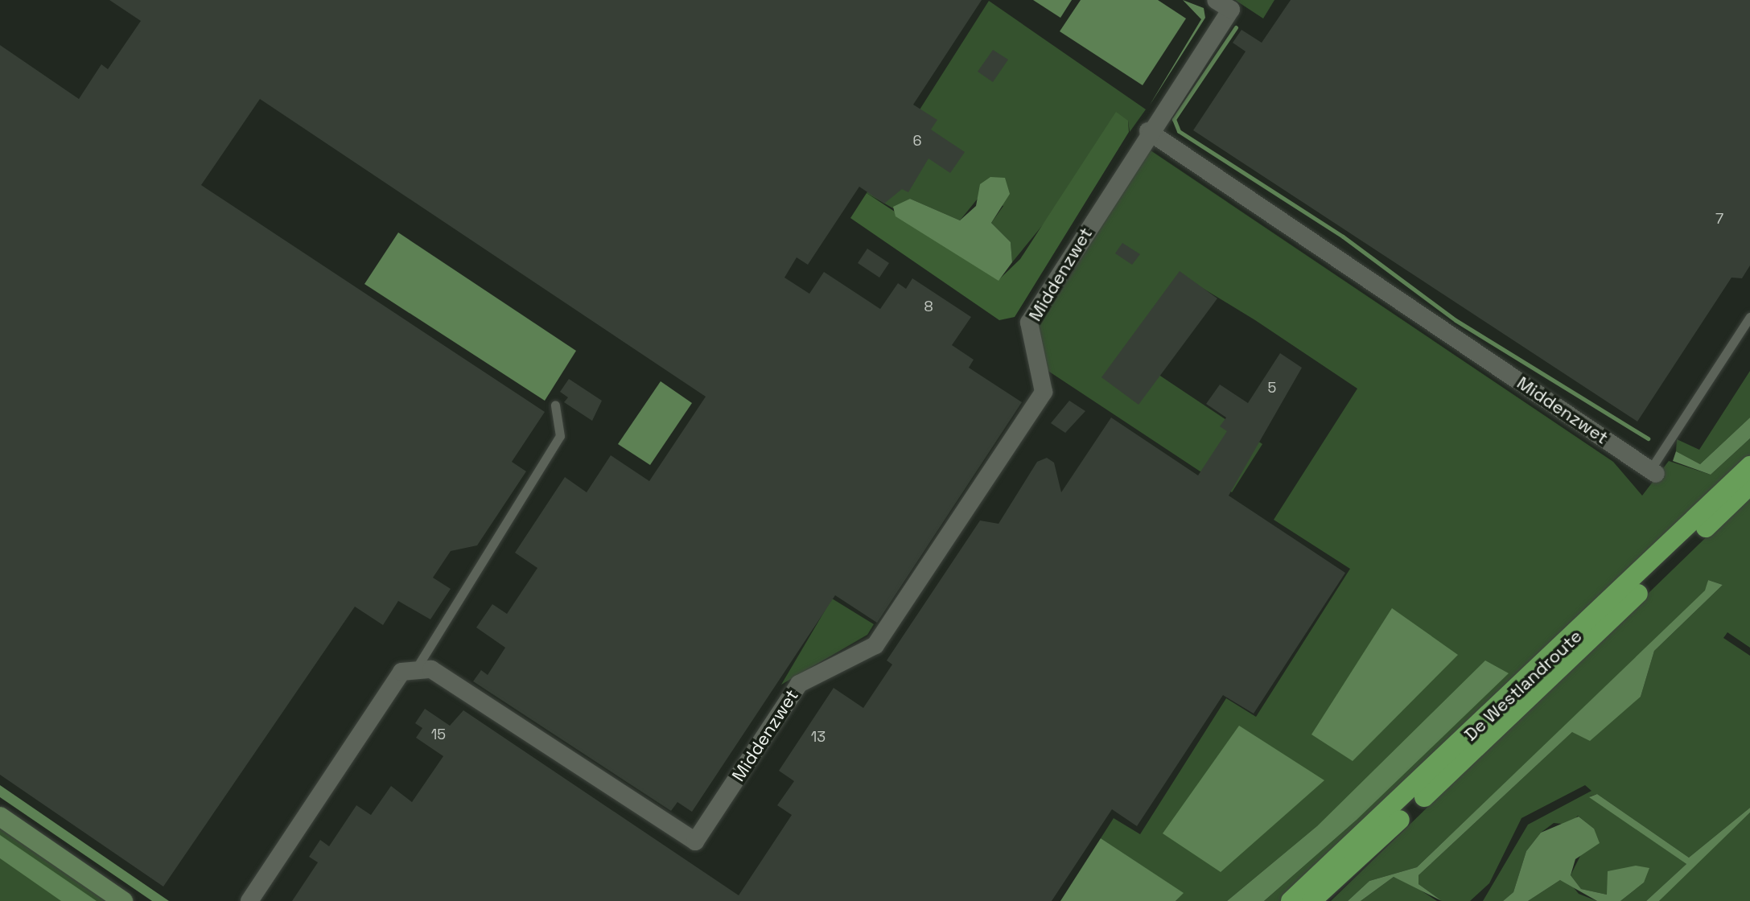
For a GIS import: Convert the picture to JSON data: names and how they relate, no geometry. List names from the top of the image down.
{
  "streets": {
    "main road": ["De Westlandroute"],
    "street": ["Middenzwet"]
  },
  "house_numbers": [
    "6",
    "7",
    "8",
    "5",
    "15",
    "13"
  ]
}
